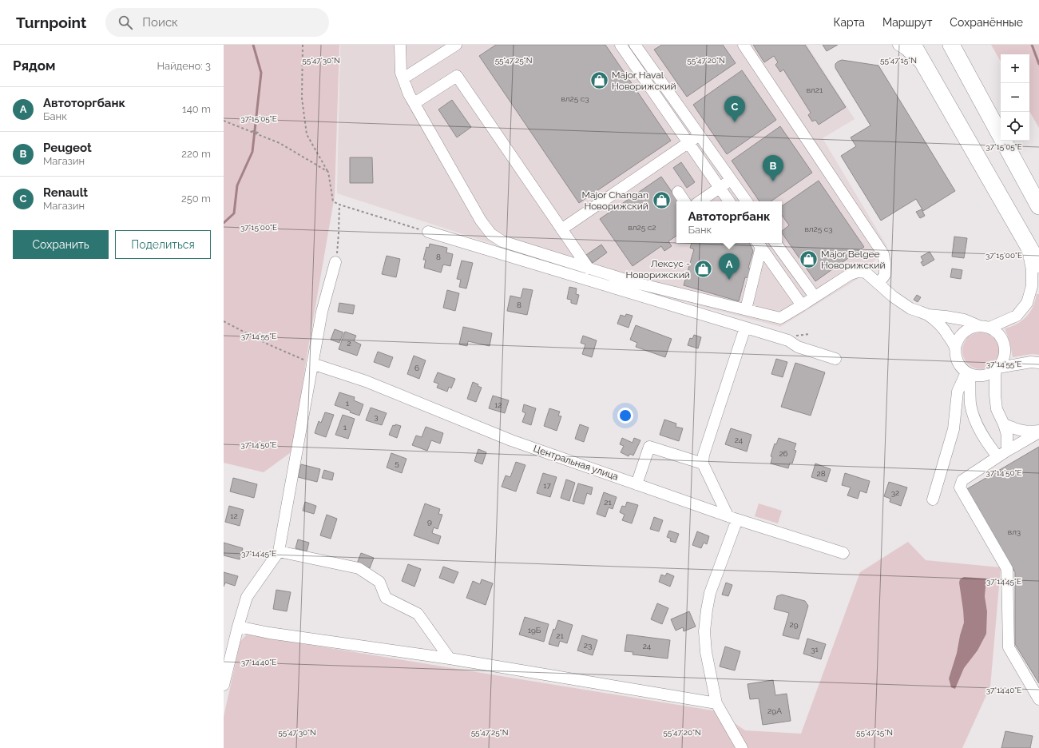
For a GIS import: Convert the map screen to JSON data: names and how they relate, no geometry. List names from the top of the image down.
{
  "streets": {
    "street": ["Центральная улица"]
  },
  "places": {
    "shop": [
      "Major Haval Новорижский",
      "Major Changan Новорижский",
      "Major Belgee Новорижский",
      "Лексус - Новорижский"
    ]
  },
  "house_numbers": [
    "вл21",
    "вл25 с3",
    "вл25 с2",
    "вл25 с3",
    "8",
    "8",
    "2",
    "6",
    "1",
    "12",
    "3",
    "1",
    "24",
    "26",
    "5",
    "28",
    "17",
    "32",
    "21",
    "12",
    "9",
    "вл3",
    "29",
    "19Б",
    "21",
    "23",
    "24",
    "31",
    "29А"
  ],
  "page": {
    "header": "Turnpoint",
    "search": "Поиск",
    "nav": ["Карта", "Маршрут", "Сохранённые"],
    "heading": ["Рядом", "Найдено: 3"],
    "map_buttons": ["+", "−"],
    "list": [
      {
        "mark": "A",
        "name": "Автоторгбанк",
        "note": "Банк",
        "value": "140 m"
      },
      {
        "mark": "B",
        "name": "Peugeot",
        "note": "Магазин",
        "value": "220 m"
      },
      {
        "mark": "C",
        "name": "Renault",
        "note": "Магазин",
        "value": "250 m"
      }
    ],
    "pins": ["C", "B", "A"],
    "popup": ["Автоторгбанк", "Банк"],
    "buttons": ["Сохранить", "Поделиться"]
  },
  "coordinates": [
    "55°47'30\"N",
    "55°47'25\"N",
    "55°47'20\"N",
    "55°47'15\"N",
    "37°15'05\"E",
    "37°15'00\"E",
    "37°14'55\"E",
    "37°14'50\"E",
    "37°14'45\"E",
    "37°14'40\"E"
  ]
}
